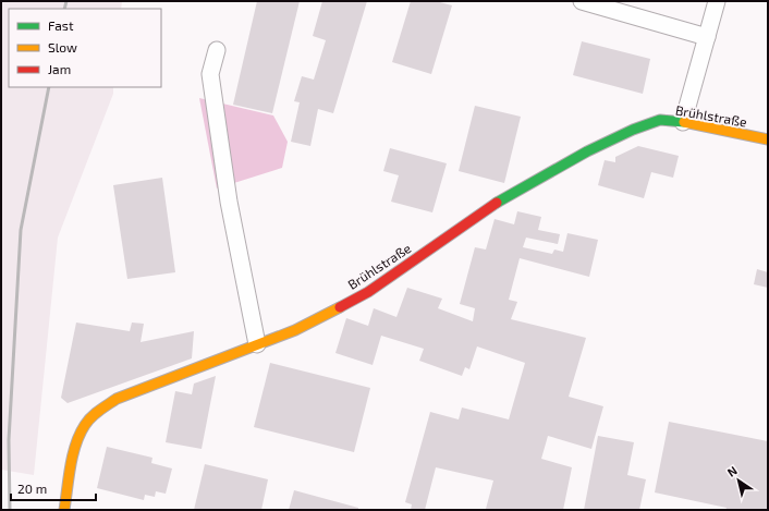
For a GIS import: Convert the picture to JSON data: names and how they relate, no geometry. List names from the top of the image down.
{
  "streets": {
    "street": ["Brühlstraße"]
  },
  "legend": ["Fast", "Slow", "Jam"],
  "scale_bar": "20 m",
  "north": "top left"
}
